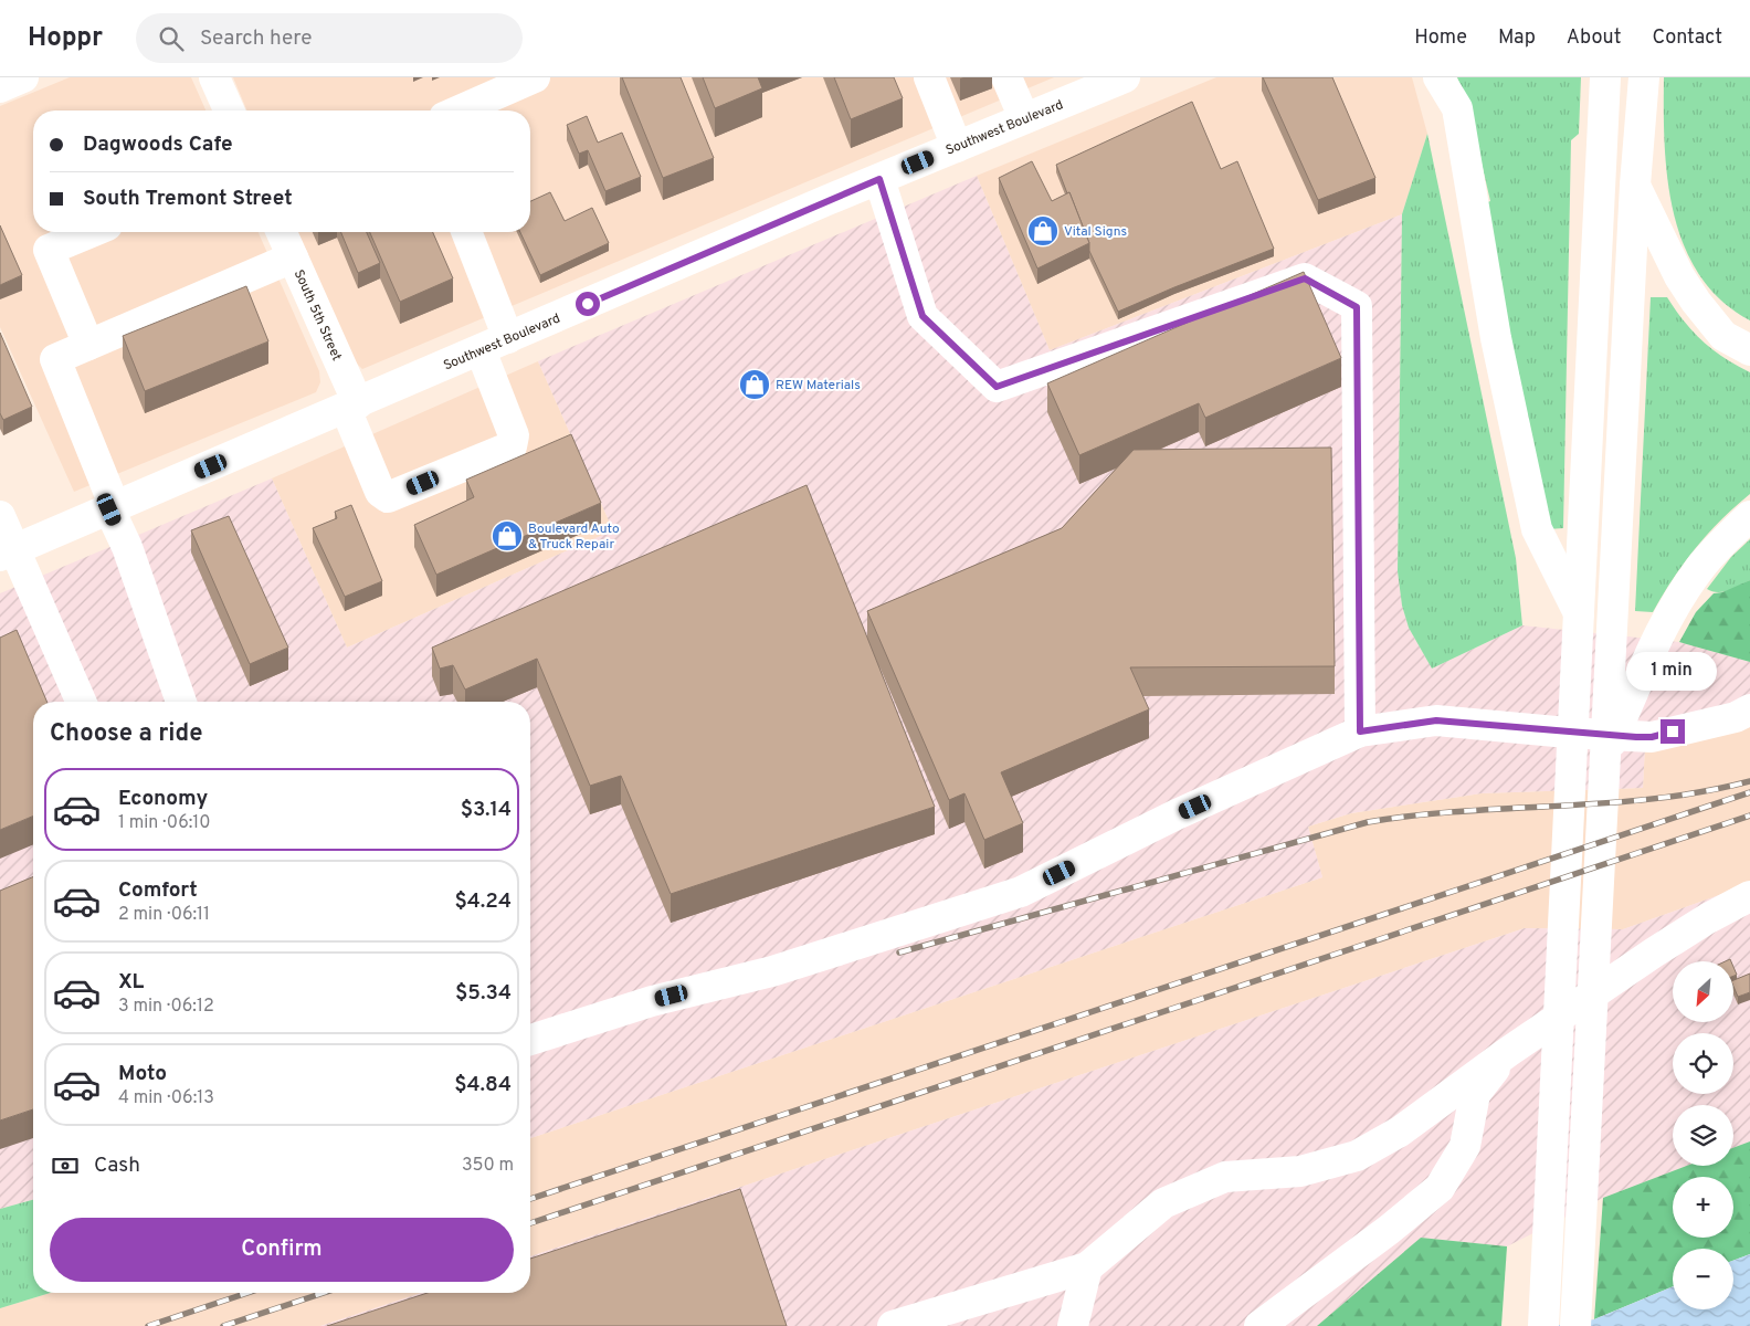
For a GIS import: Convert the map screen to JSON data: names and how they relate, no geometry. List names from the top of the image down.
{
  "streets": {
    "main road": ["Southwest Boulevard", "South 5th Street"]
  },
  "crossings": [
    ["Southwest Boulevard", "South 5th Street"]
  ],
  "places": {
    "shop": ["Vital Signs", "REW Materials", "Boulevard Auto & Truck Repair"]
  },
  "north": "bottom left",
  "page": {
    "header": "Hoppr",
    "search": "Search here",
    "nav": [
      "Home",
      "Map",
      "About",
      "Contact"
    ],
    "banner": ["Dagwoods Cafe", "South Tremont Street"],
    "bubble": "1 min",
    "heading": "Choose a ride",
    "list": [
      {
        "name": "Economy",
        "note": "1 min · 06:10",
        "value": "$3.14"
      },
      {
        "name": "Comfort",
        "note": "2 min · 06:11",
        "value": "$4.24"
      },
      {
        "name": "XL",
        "note": "3 min · 06:12",
        "value": "$5.34"
      },
      {
        "name": "Moto",
        "note": "4 min · 06:13",
        "value": "$4.84"
      }
    ],
    "map_buttons": ["+", "−"],
    "pay": ["Cash", "350 m"],
    "buttons": "Confirm"
  }
}
